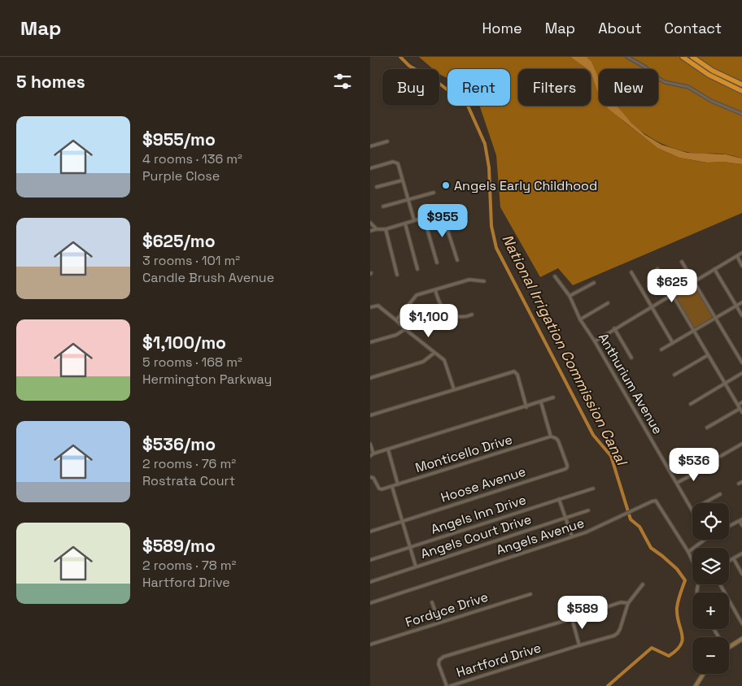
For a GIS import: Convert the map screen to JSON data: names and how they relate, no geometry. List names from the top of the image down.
{
  "streets": {
    "street": [
      "Anthurium Avenue",
      "Monticello Drive",
      "Hoose Avenue",
      "Angels Inn Drive",
      "Angels Court Drive",
      "Angels Avenue",
      "Fordyce Drive",
      "Hartford Drive"
    ]
  },
  "crossings": [
    ["Monticello Drive", "Hoose Avenue"]
  ],
  "water": ["National Irrigation Commission Canal"],
  "places": ["Angels Early Childhood"],
  "page": {
    "header": "Map",
    "nav": [
      "Home",
      "Map",
      "About",
      "Contact"
    ],
    "heading": "5 homes",
    "chip": [
      "Buy",
      "Rent",
      "Filters",
      "New"
    ],
    "list": [
      {
        "name": "$955/mo",
        "note": "4 rooms · 136 m² · Purple Close"
      },
      {
        "name": "$625/mo",
        "note": "3 rooms · 101 m² · Candle Brush Avenue"
      },
      {
        "name": "$1,100/mo",
        "note": "5 rooms · 168 m² · Hermington Parkway"
      },
      {
        "name": "$536/mo",
        "note": "2 rooms · 76 m² · Rostrata Court"
      },
      {
        "name": "$589/mo",
        "note": "2 rooms · 78 m² · Hartford Drive"
      }
    ],
    "price": [
      "$955",
      "$625",
      "$1,100",
      "$536",
      "$589"
    ],
    "map_buttons": ["+", "−"]
  }
}
